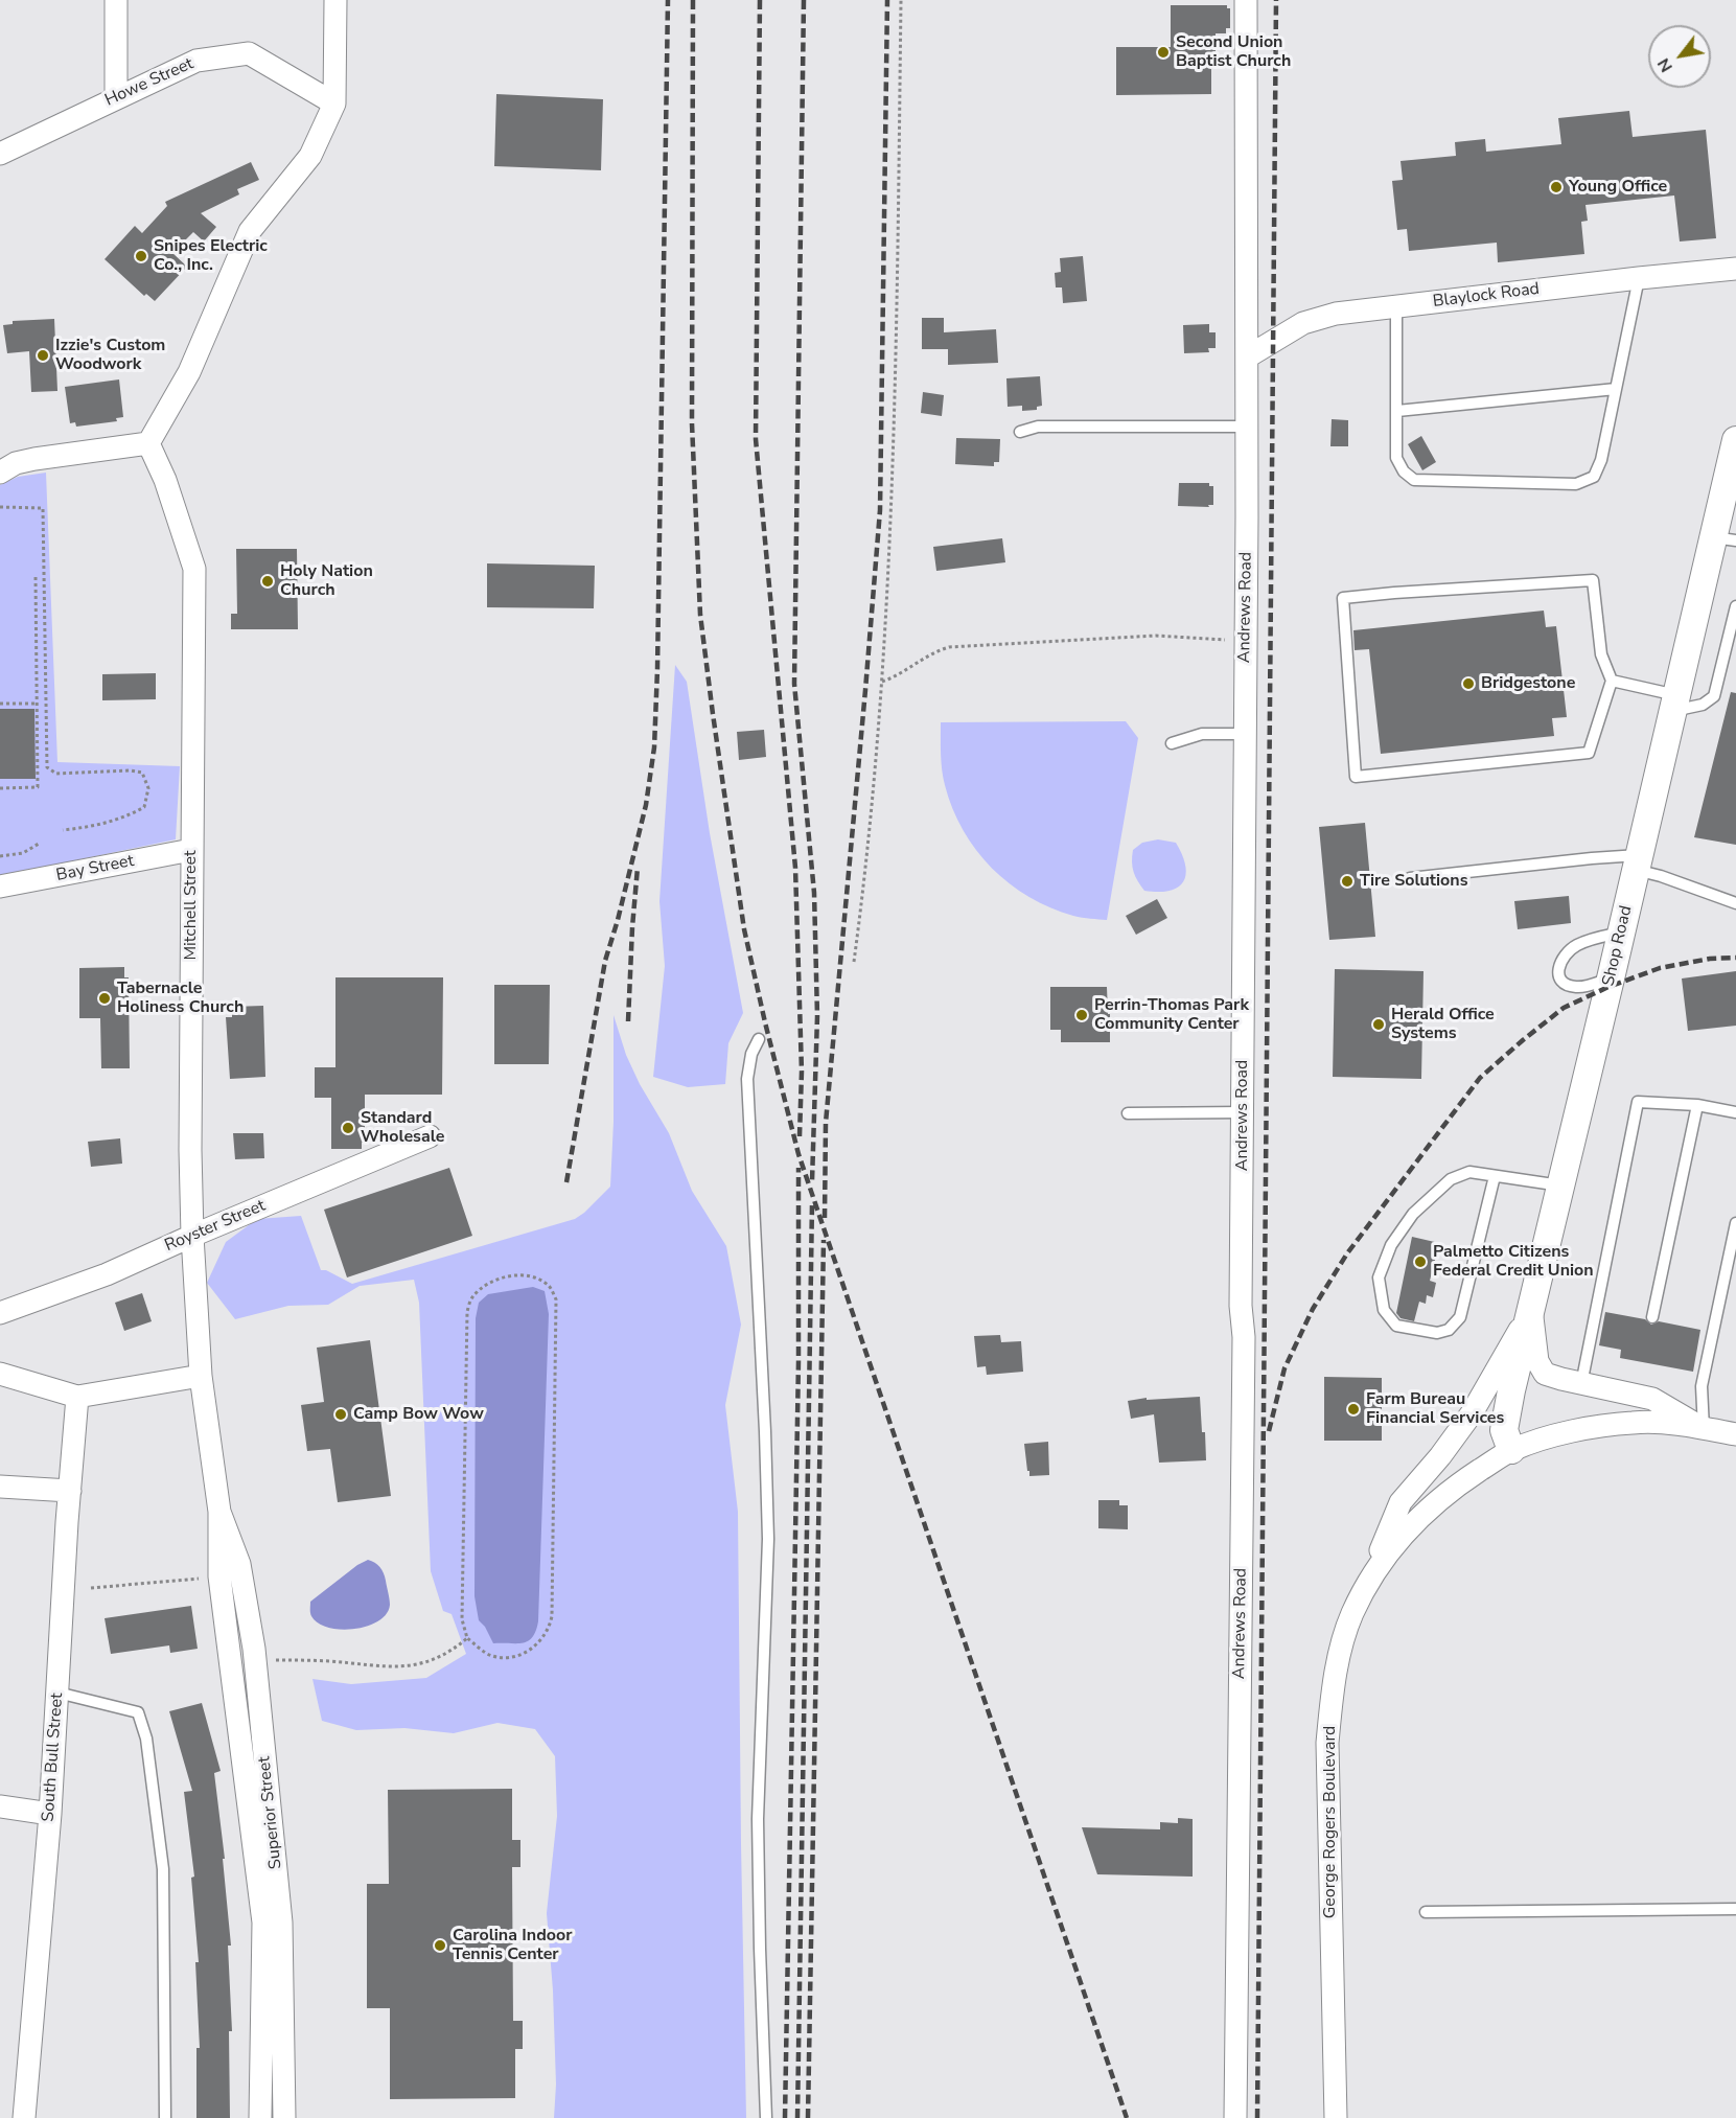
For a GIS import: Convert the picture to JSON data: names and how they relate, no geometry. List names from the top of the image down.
{
  "streets": {
    "street": [
      "Howe Street",
      "Blaylock Road",
      "Andrews Road",
      "Bay Street",
      "Mitchell Street",
      "Shop Road",
      "Royster Street",
      "South Bull Street",
      "Superior Street",
      "George Rogers Boulevard"
    ]
  },
  "crossings": [
    ["Blaylock Road", "Andrews Road"],
    ["Bay Street", "Mitchell Street"],
    ["Mitchell Street", "Royster Street"],
    ["Mitchell Street", "Superior Street"],
    ["Shop Road", "George Rogers Boulevard"]
  ],
  "places": [
    "Second Union Baptist Church",
    "Young Office",
    "Snipes Electric Co., Inc.",
    "Izzie's Custom Woodwork",
    "Holy Nation Church",
    "Bridgestone",
    "Tire Solutions",
    "Tabernacle Holiness Church",
    "Perrin-Thomas Park Community Center",
    "Herald Office Systems",
    "Standard Wholesale",
    "Palmetto Citizens Federal Credit Union",
    "Farm Bureau Financial Services",
    "Camp Bow Wow",
    "Carolina Indoor Tennis Center"
  ],
  "north": "bottom left"
}
